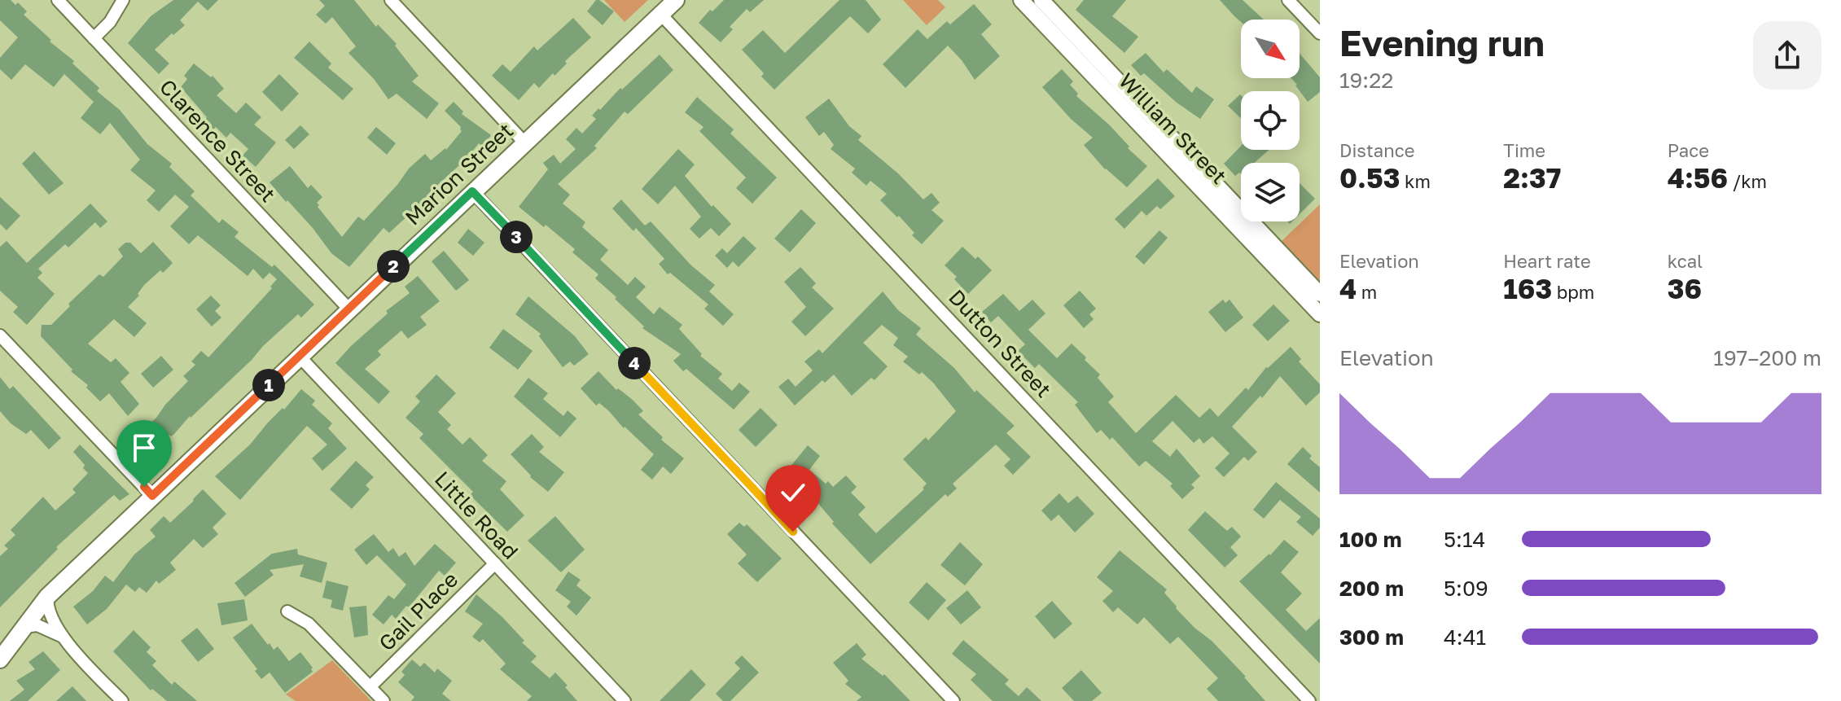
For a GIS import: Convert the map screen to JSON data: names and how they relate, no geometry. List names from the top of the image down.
{
  "streets": {
    "main road": ["Marion Street"],
    "street": [
      "William Street",
      "Clarence Street",
      "Dutton Street",
      "Little Road",
      "Gail Place"
    ]
  },
  "crossings": [
    ["Clarence Street", "Marion Street"],
    ["Marion Street", "Dutton Street"],
    ["Marion Street", "Little Road"],
    ["Little Road", "Gail Place"]
  ],
  "north": "bottom right",
  "page": {
    "heading": ["Evening run", "19:22"],
    "stats": [
      ["Distance", "0.53 km"],
      ["Time", "2:37"],
      ["Pace", "4:56 /km"],
      ["Elevation", "4 m"],
      ["Heart rate", "163 bpm"],
      ["kcal", "36"]
    ],
    "pins": [
      "3",
      "2",
      "4",
      "1"
    ],
    "chart": ["Elevation", "197–200 m"],
    "list": [
      {
        "name": "100 m",
        "note": "5:14"
      },
      {
        "name": "200 m",
        "note": "5:09"
      },
      {
        "name": "300 m",
        "note": "4:41"
      }
    ]
  }
}
